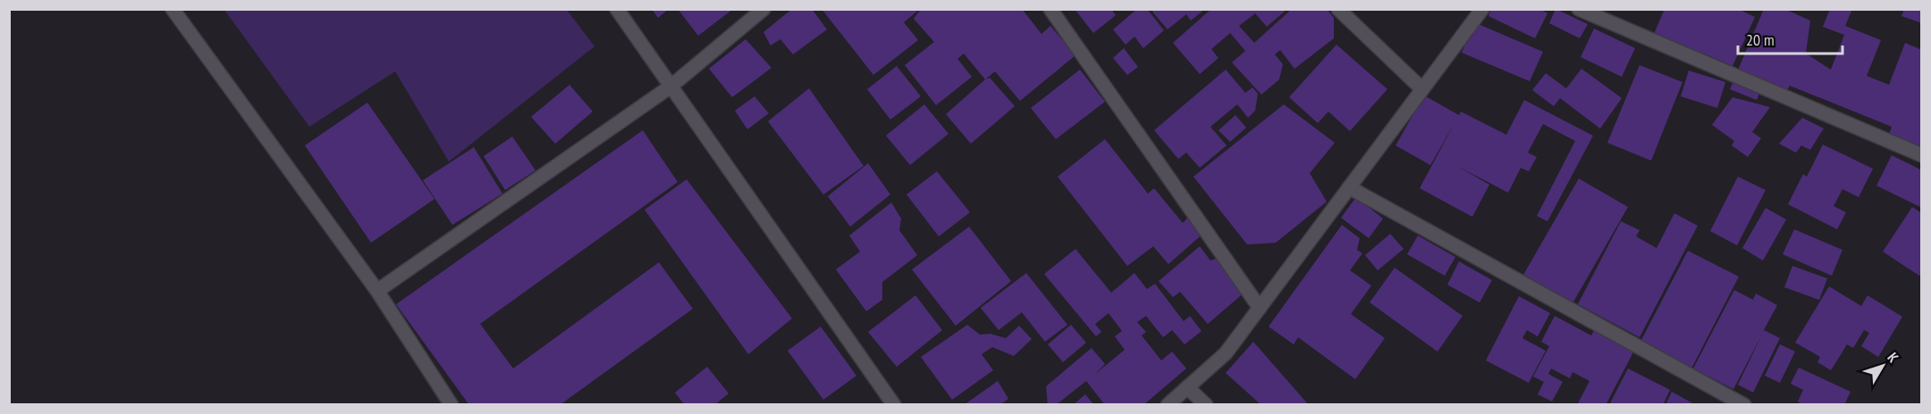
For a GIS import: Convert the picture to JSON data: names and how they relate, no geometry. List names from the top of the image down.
{
  "scale_bar": "20 m",
  "north": "top right"
}
